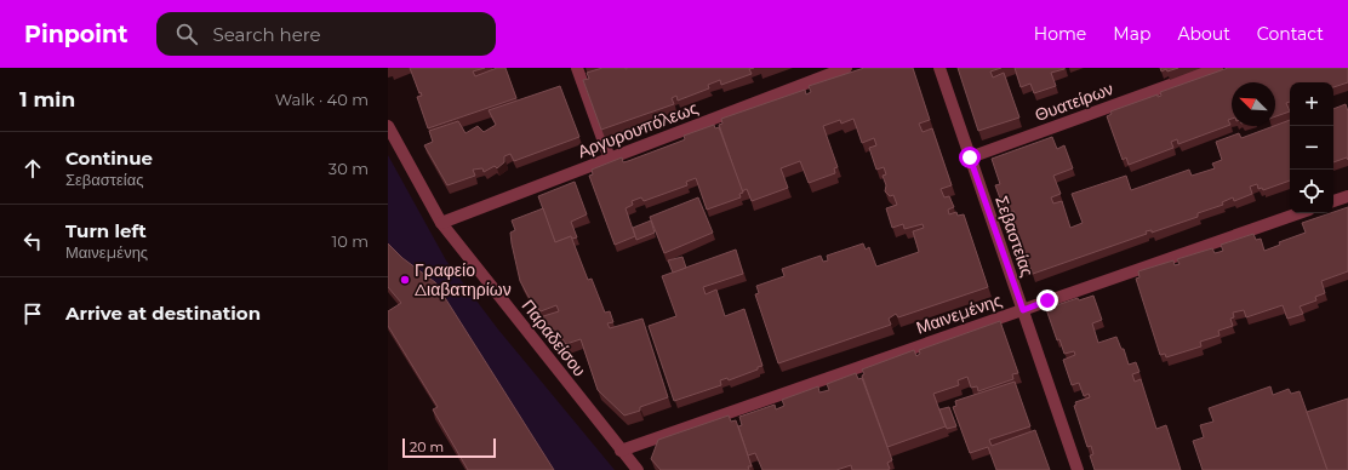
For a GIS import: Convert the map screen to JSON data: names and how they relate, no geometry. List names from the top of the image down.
{
  "streets": {
    "street": [
      "Θυατείρων",
      "Αργυρουπόλεως",
      "Σεβαστείας",
      "Μαινεμένης",
      "Παραδείσου"
    ]
  },
  "crossings": [
    ["Θυατείρων", "Σεβαστείας"],
    ["Αργυρουπόλεως", "Παραδείσου"],
    ["Σεβαστείας", "Μαινεμένης"],
    ["Μαινεμένης", "Παραδείσου"]
  ],
  "places": ["Γραφείο Διαβατηρίων"],
  "scale_bar": "20 m",
  "north": "top left",
  "page": {
    "header": "Pinpoint",
    "search": "Search here",
    "nav": [
      "Home",
      "Map",
      "About",
      "Contact"
    ],
    "heading": ["1 min", "Walk · 40 m"],
    "map_buttons": ["+", "−"],
    "list": [
      ["Continue", "Σεβαστείας", "30 m"],
      ["Turn left", "Μαινεμένης", "10 m"],
      "Arrive at destination"
    ],
    "scale": "20 m"
  }
}
